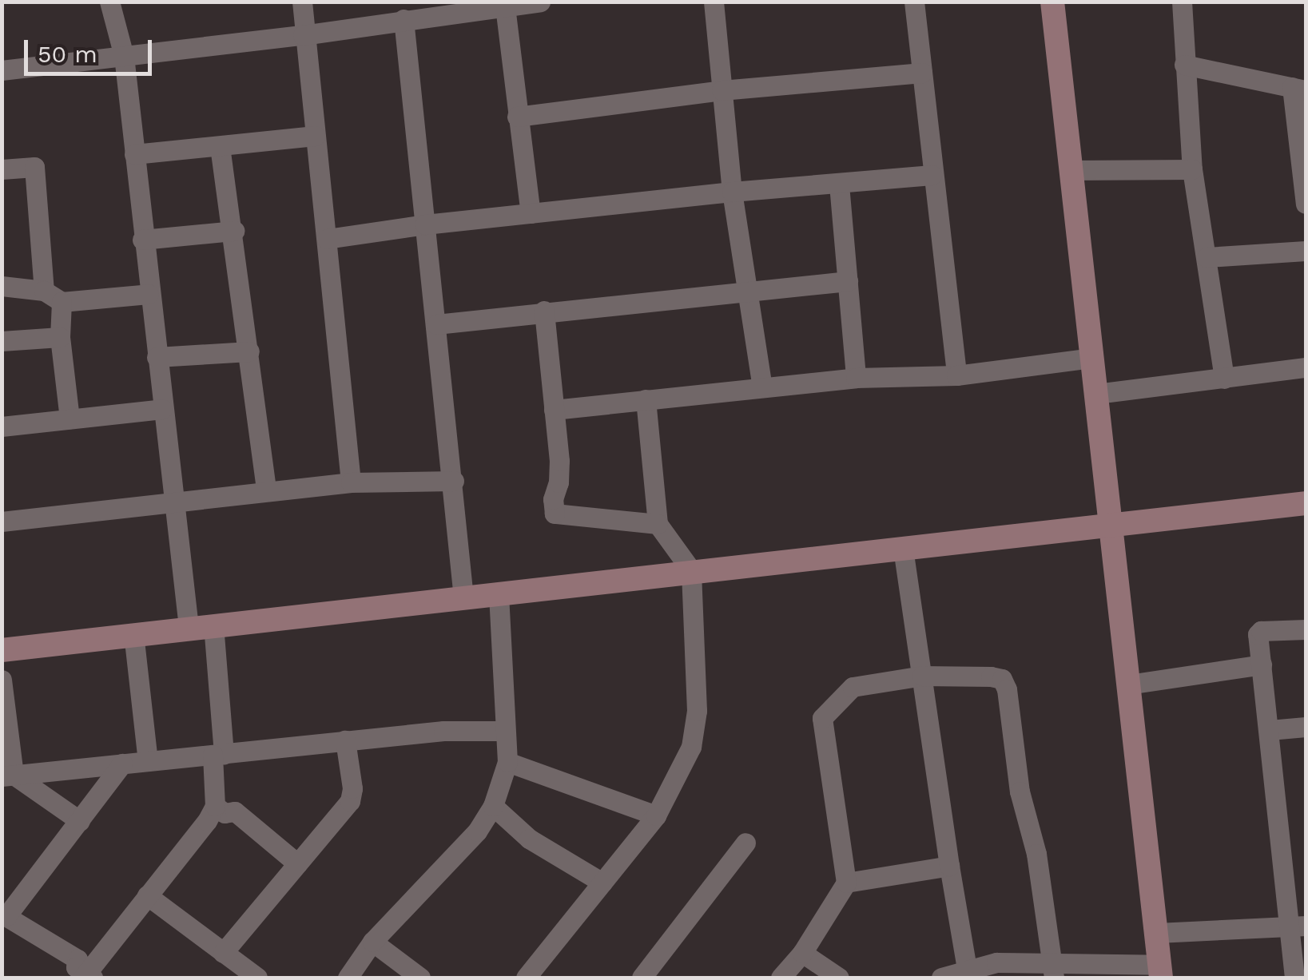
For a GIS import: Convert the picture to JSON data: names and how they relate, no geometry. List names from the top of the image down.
{
  "scale_bar": "50 m"
}
